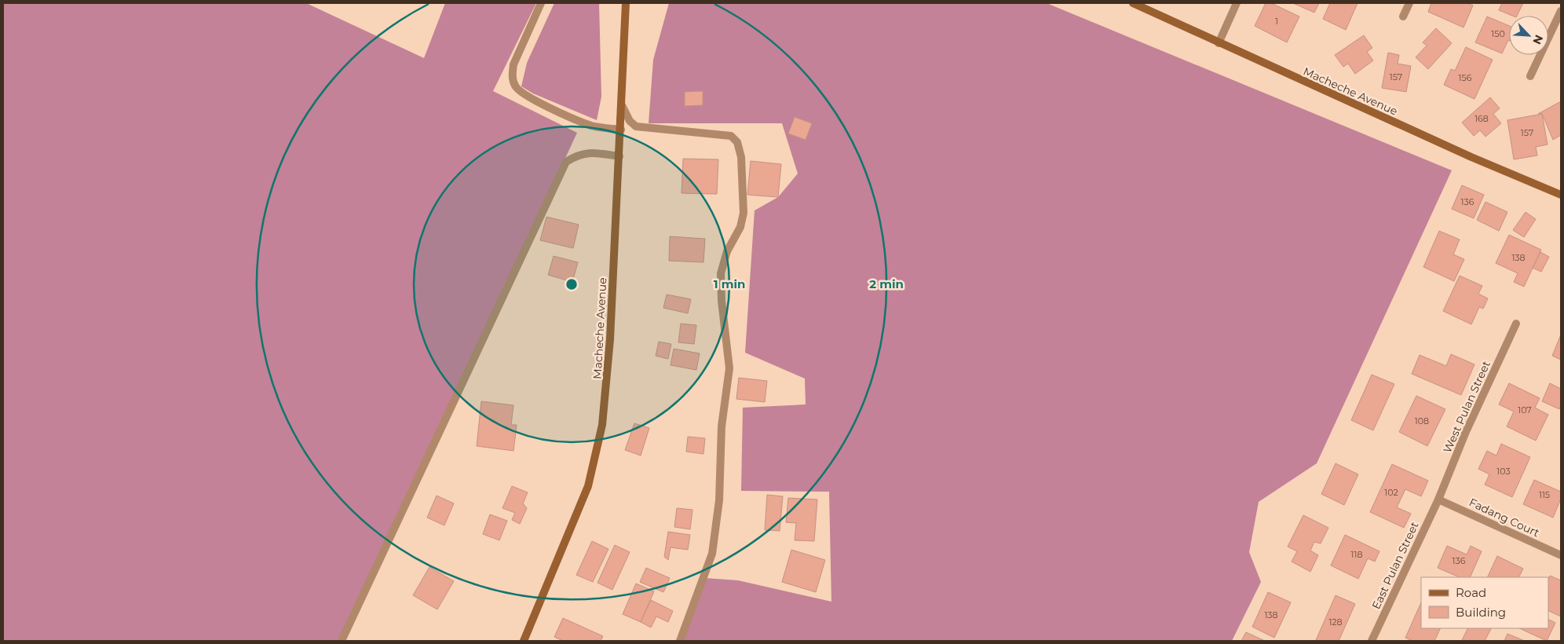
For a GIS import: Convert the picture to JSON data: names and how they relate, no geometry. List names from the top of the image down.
{
  "streets": {
    "main road": ["Macheche Avenue"],
    "street": ["West Pulan Street", "Fadang Court", "East Pulan Street"]
  },
  "crossings": [
    ["West Pulan Street", "Fadang Court"],
    ["West Pulan Street", "East Pulan Street"],
    ["Fadang Court", "East Pulan Street"]
  ],
  "house_numbers": [
    "1",
    "150",
    "157",
    "156",
    "168",
    "157",
    "136",
    "138",
    "107",
    "108",
    "103",
    "102",
    "115",
    "118",
    "136",
    "138",
    "128"
  ],
  "legend": ["Road", "Building"],
  "north": "bottom right",
  "rings": ["1 min", "2 min"]
}
